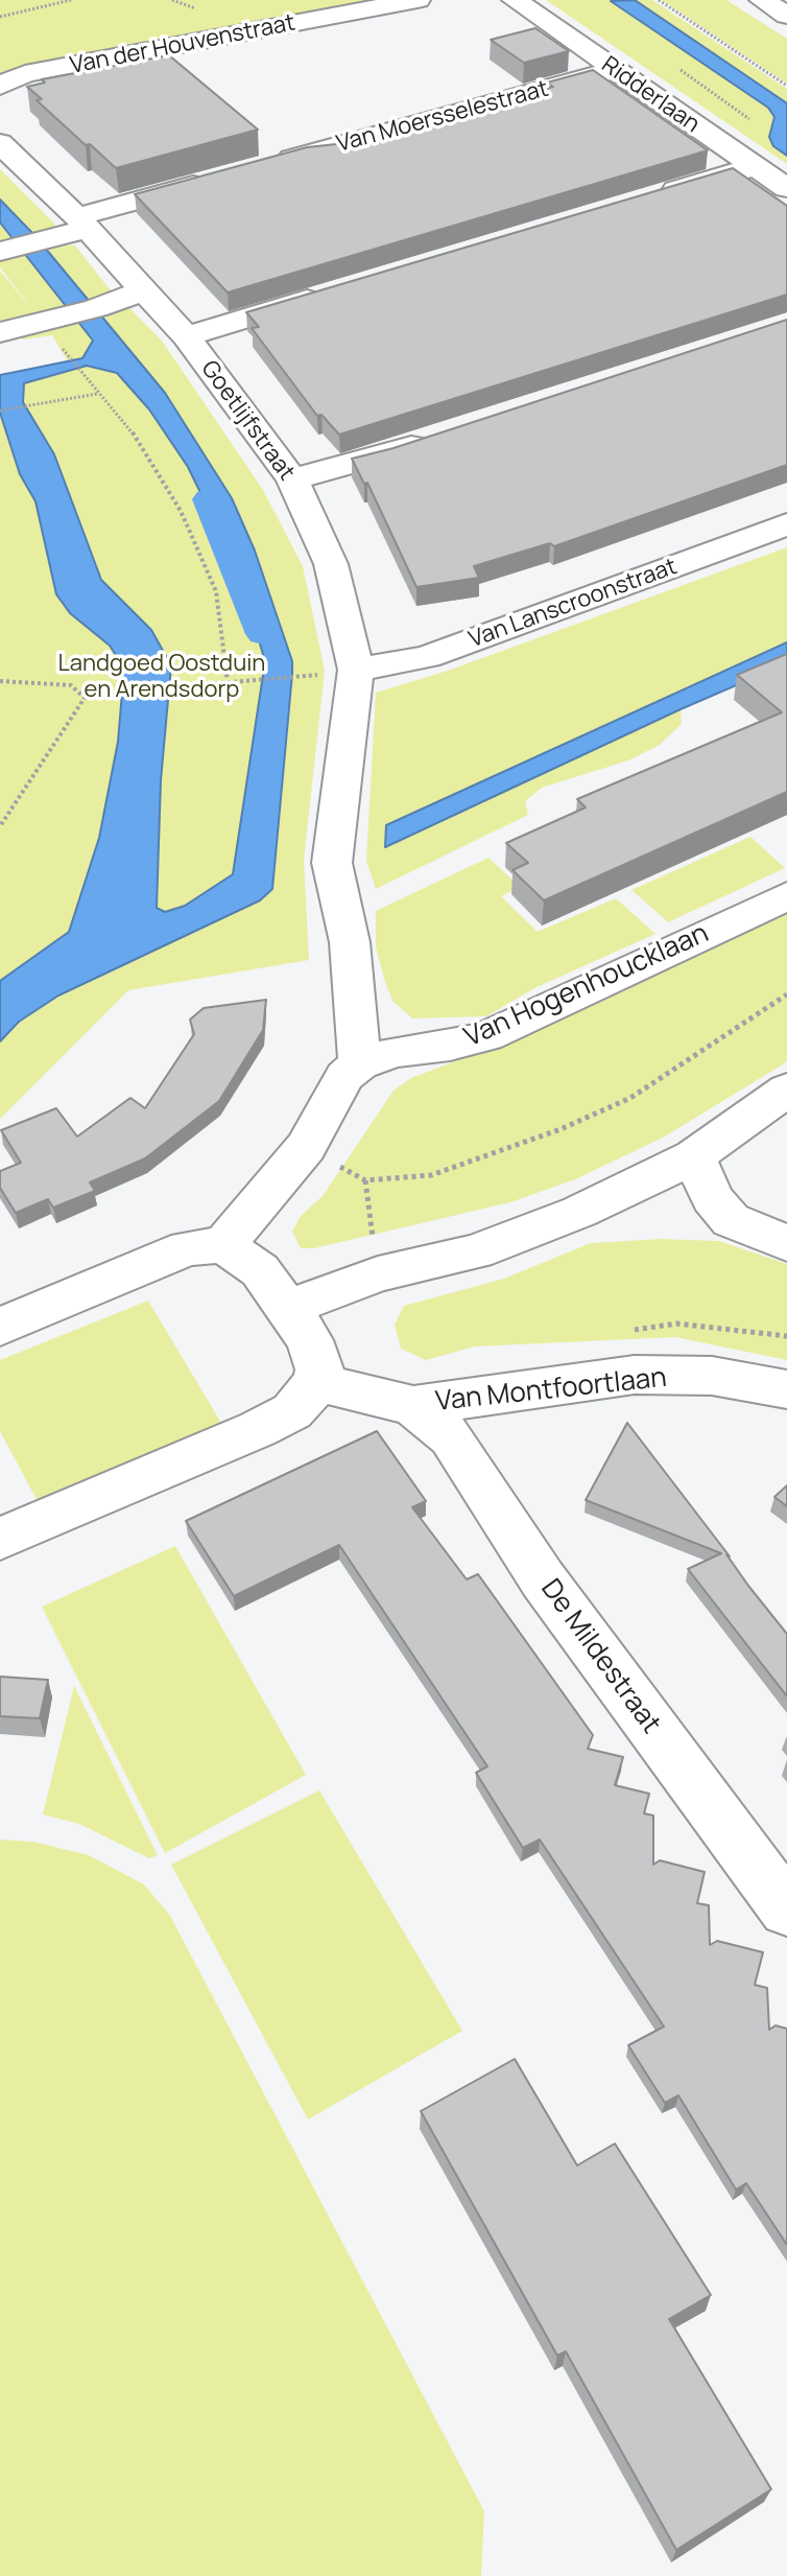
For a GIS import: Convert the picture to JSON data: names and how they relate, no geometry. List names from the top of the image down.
{
  "streets": {
    "street": [
      "Van der Houvenstraat",
      "Ridderlaan",
      "Van Moersselestraat",
      "Goetlijfstraat",
      "Van Lanscroonstraat",
      "Van Hogenhoucklaan",
      "Van Montfoortlaan",
      "De Mildestraat"
    ]
  },
  "crossings": [
    ["Ridderlaan", "Van Moersselestraat"],
    ["Goetlijfstraat", "Van Lanscroonstraat"],
    ["Goetlijfstraat", "Van Hogenhoucklaan"],
    ["Van Montfoortlaan", "De Mildestraat"]
  ],
  "parks": ["Landgoed Oostduin en Arendsdorp"]
}
